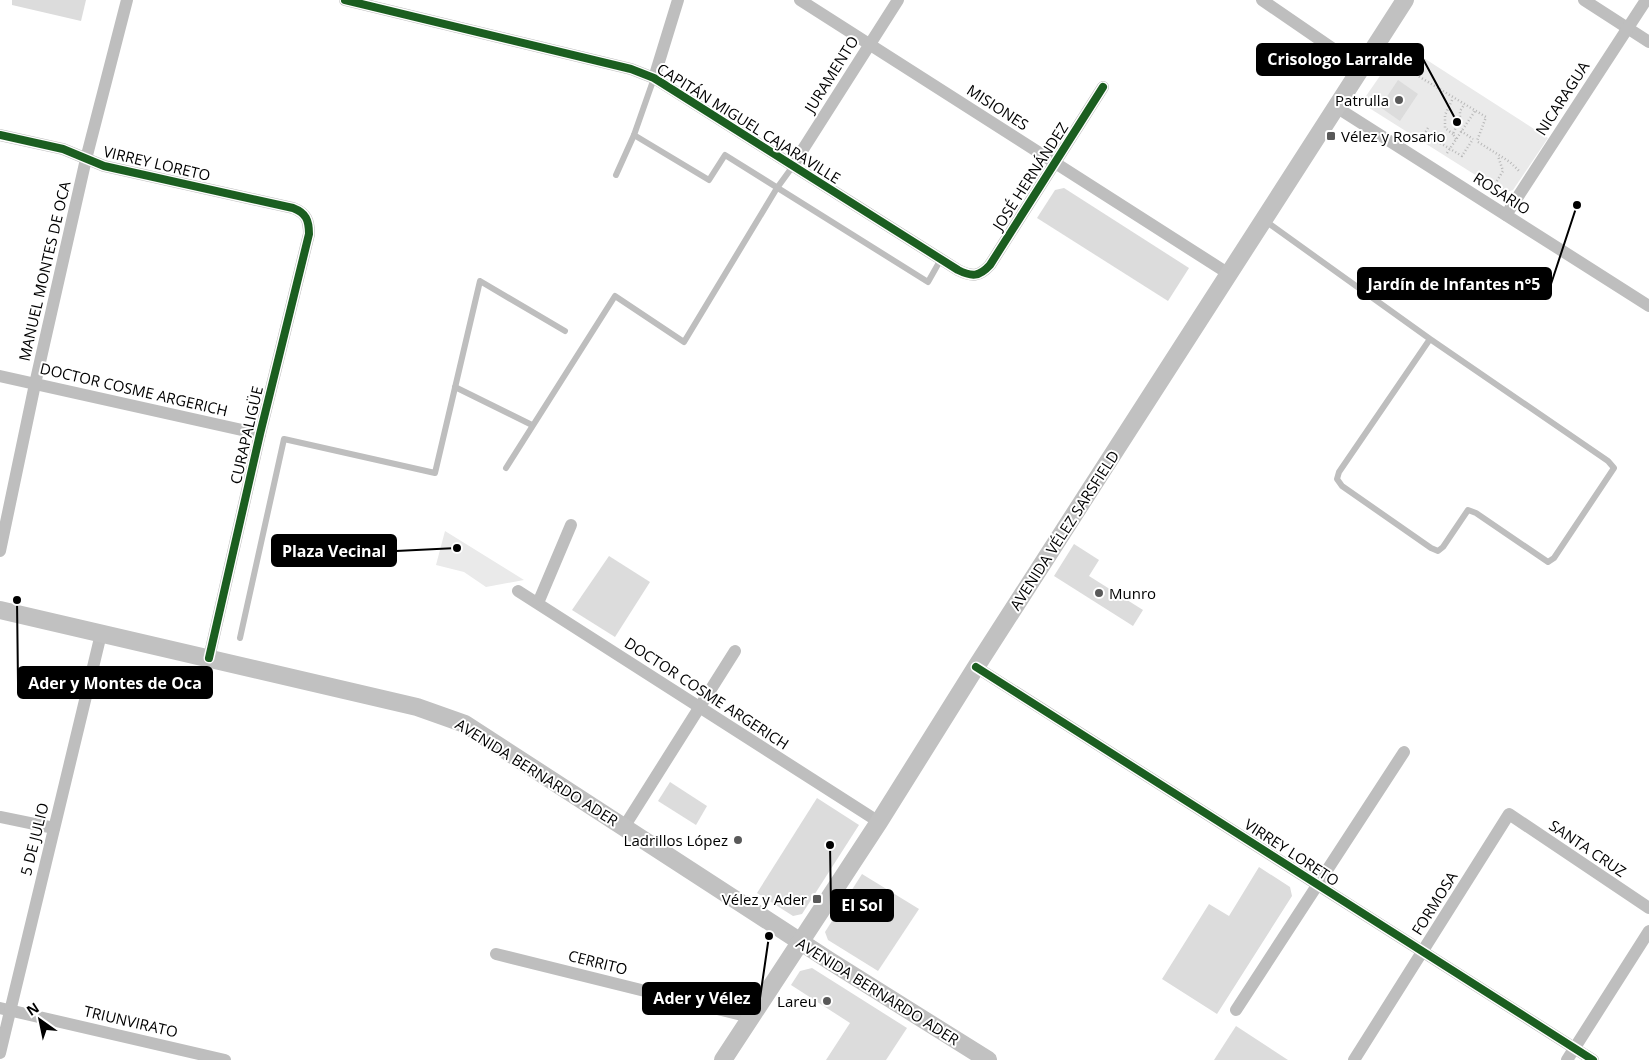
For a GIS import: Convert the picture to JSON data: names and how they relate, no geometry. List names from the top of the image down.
{
  "streets": {
    "main road": ["AVENIDA VÉLEZ SARSFIELD", "AVENIDA BERNARDO ADER"],
    "street": [
      "JURAMENTO",
      "NICARAGUA",
      "MISIONES",
      "CAPITÁN MIGUEL CAJARAVILLE",
      "VIRREY LORETO",
      "JOSÉ HERNÁNDEZ",
      "ROSARIO",
      "MANUEL MONTES DE OCA",
      "DOCTOR COSME ARGERICH",
      "CURAPALIGÜE",
      "5 DE JULIO",
      "SANTA CRUZ",
      "FORMOSA",
      "CERRITO",
      "TRIUNVIRATO"
    ]
  },
  "crossings": [
    ["JURAMENTO", "MISIONES"],
    ["JURAMENTO", "CAPITÁN MIGUEL CAJARAVILLE"],
    ["NICARAGUA", "ROSARIO"],
    ["MISIONES", "JOSÉ HERNÁNDEZ"],
    ["MISIONES", "AVENIDA VÉLEZ SARSFIELD"],
    ["CAPITÁN MIGUEL CAJARAVILLE", "JOSÉ HERNÁNDEZ"],
    ["VIRREY LORETO", "MANUEL MONTES DE OCA"],
    ["VIRREY LORETO", "CURAPALIGÜE"],
    ["VIRREY LORETO", "AVENIDA VÉLEZ SARSFIELD"],
    ["VIRREY LORETO", "FORMOSA"],
    ["ROSARIO", "AVENIDA VÉLEZ SARSFIELD"],
    ["MANUEL MONTES DE OCA", "DOCTOR COSME ARGERICH"],
    ["DOCTOR COSME ARGERICH", "CURAPALIGÜE"],
    ["DOCTOR COSME ARGERICH", "AVENIDA VÉLEZ SARSFIELD"],
    ["CURAPALIGÜE", "AVENIDA BERNARDO ADER"],
    ["AVENIDA VÉLEZ SARSFIELD", "AVENIDA BERNARDO ADER"],
    ["AVENIDA VÉLEZ SARSFIELD", "CERRITO"],
    ["AVENIDA BERNARDO ADER", "5 DE JULIO"],
    ["5 DE JULIO", "TRIUNVIRATO"],
    ["SANTA CRUZ", "FORMOSA"]
  ],
  "places": {
    "other": [
      "Patrulla",
      "Crisologo Larralde",
      "Jardín de Infantes n°5",
      "Plaza Vecinal",
      "Munro",
      "Ader y Montes de Oca",
      "Ladrillos López",
      "El Sol",
      "Ader y Vélez",
      "Lareu"
    ],
    "transit": ["Vélez y Rosario", "Vélez y Ader"]
  },
  "north": "top left"
}
